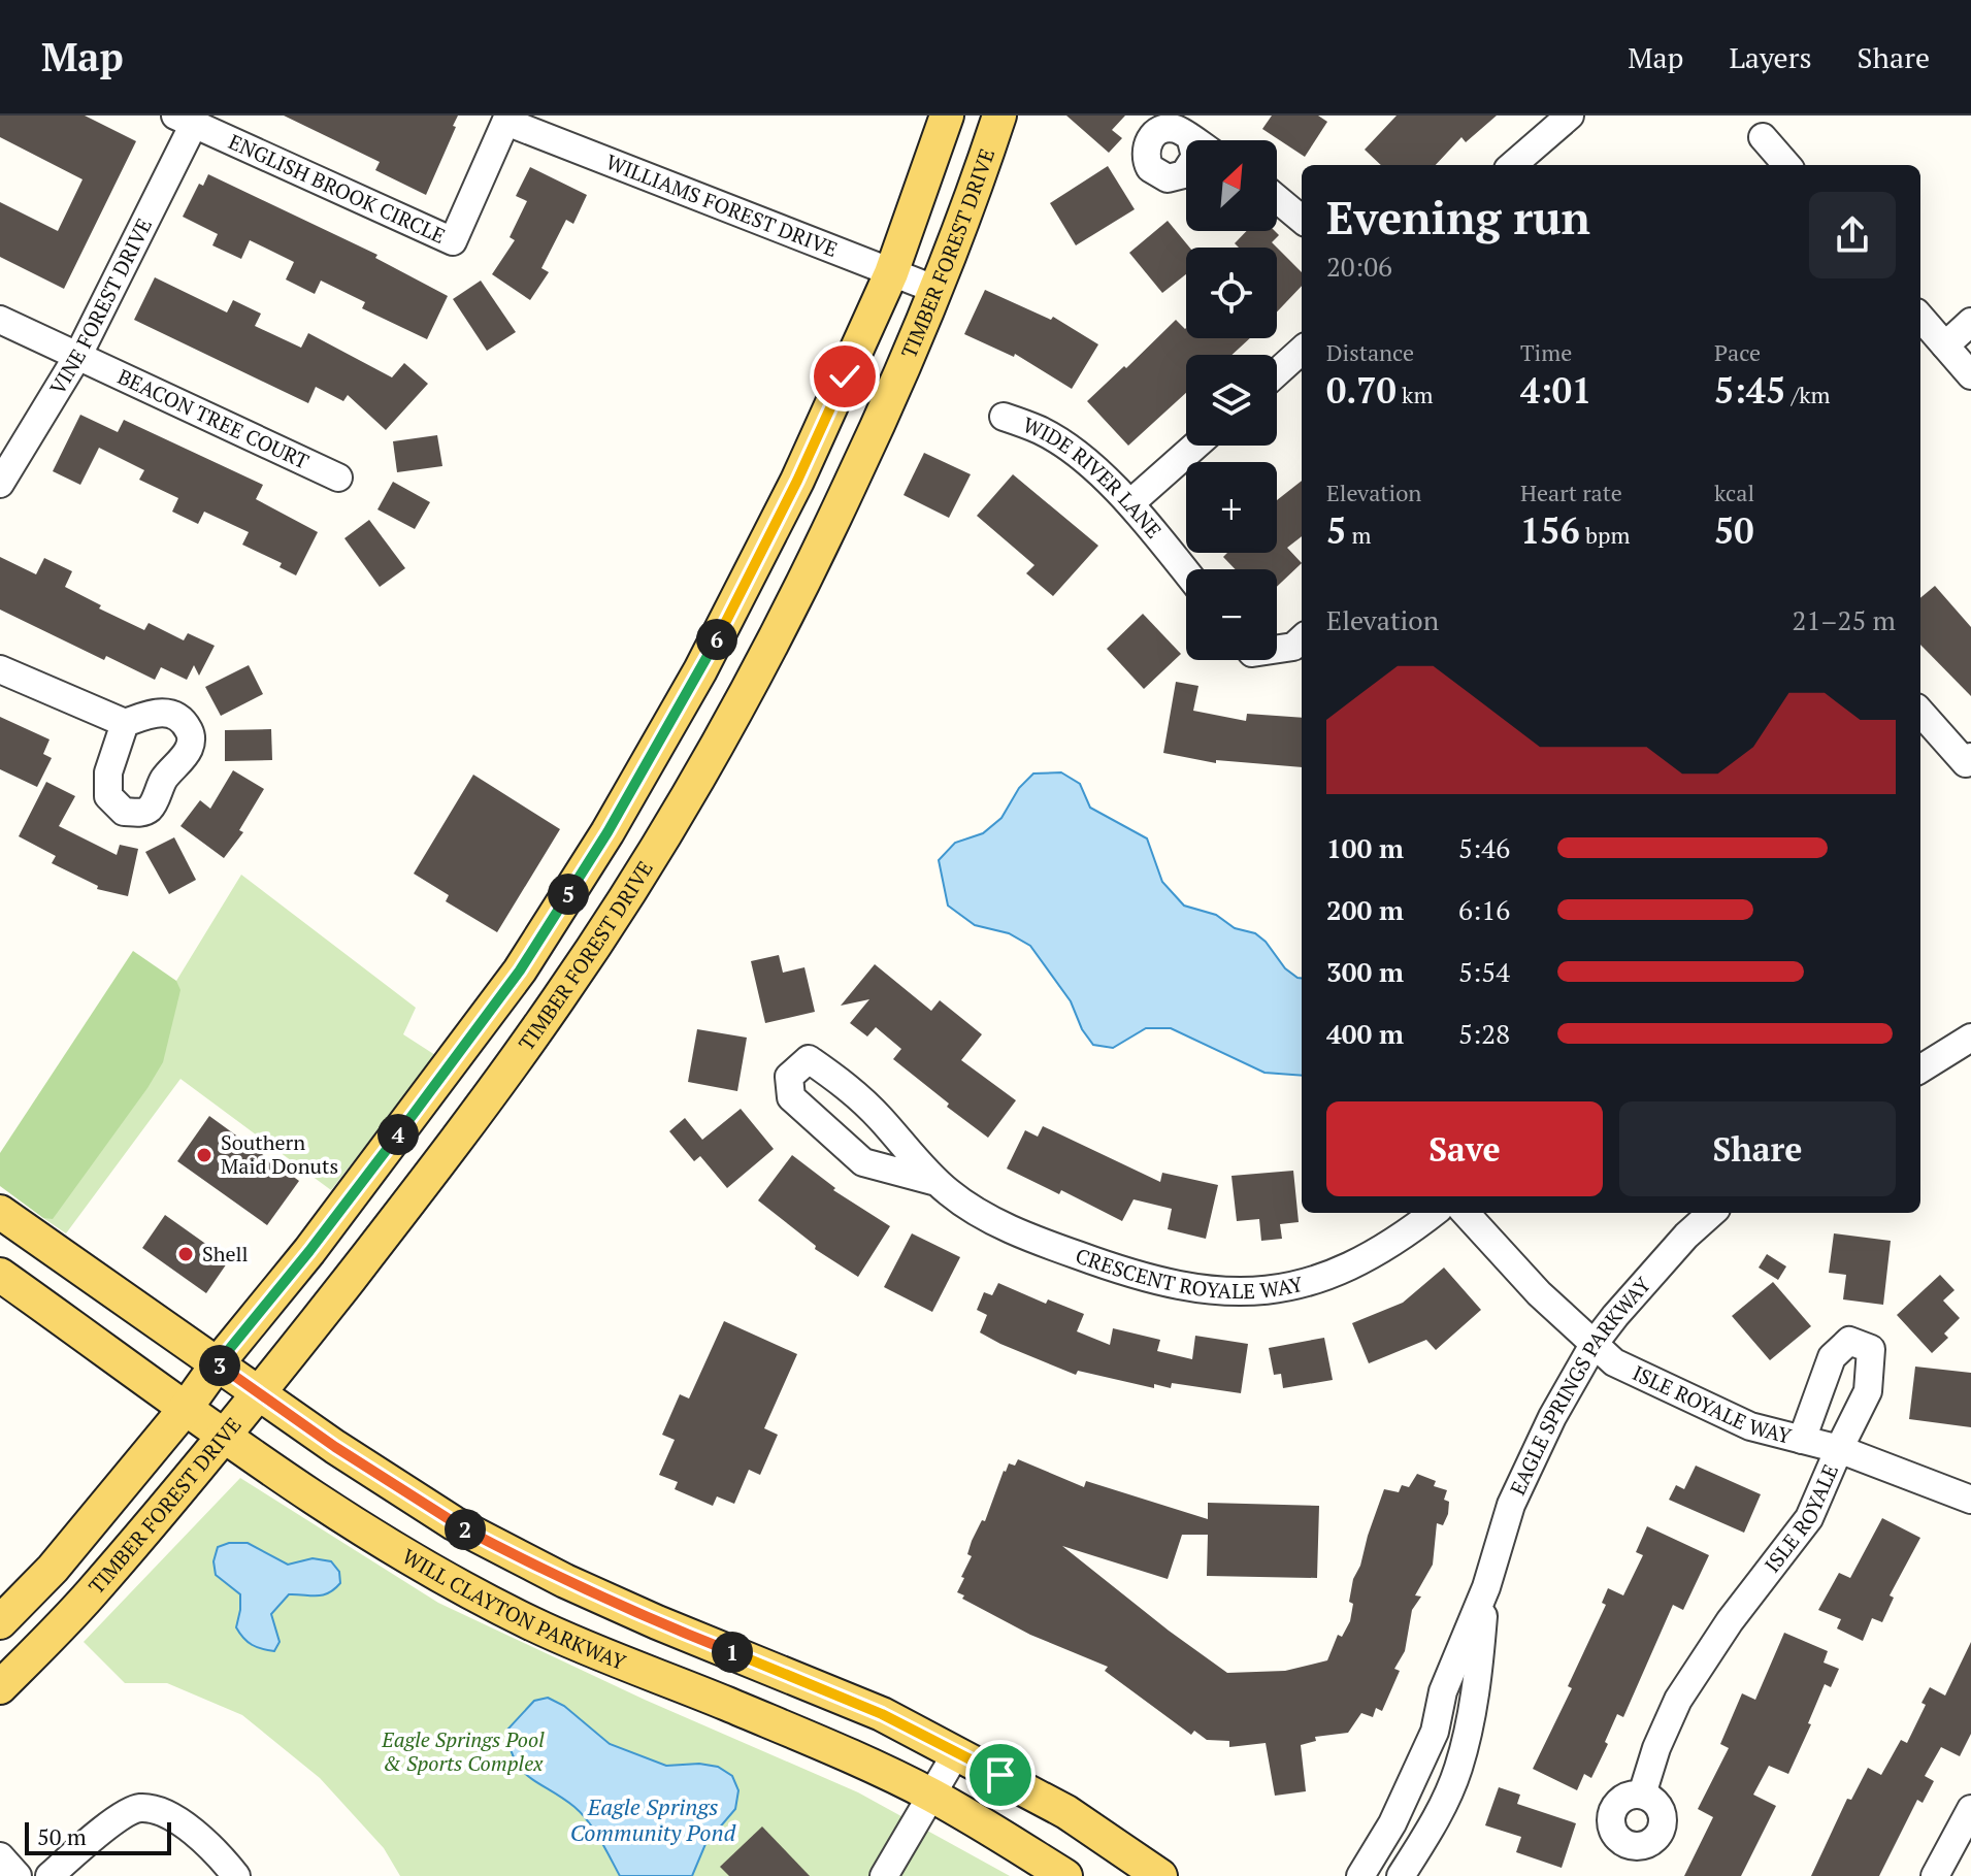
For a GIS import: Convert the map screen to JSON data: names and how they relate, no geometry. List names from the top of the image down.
{
  "streets": {
    "main road": ["TIMBER FOREST DRIVE", "WILL CLAYTON PARKWAY"],
    "street": [
      "ENGLISH BROOK CIRCLE",
      "WILLIAMS FOREST DRIVE",
      "VINE FOREST DRIVE",
      "BEACON TREE COURT",
      "WIDE RIVER LANE",
      "CRESCENT ROYALE WAY",
      "EAGLE SPRINGS PARKWAY",
      "ISLE ROYALE WAY",
      "ISLE ROYALE"
    ]
  },
  "crossings": [
    ["ENGLISH BROOK CIRCLE", "WILLIAMS FOREST DRIVE"],
    ["ENGLISH BROOK CIRCLE", "VINE FOREST DRIVE"],
    ["WILLIAMS FOREST DRIVE", "TIMBER FOREST DRIVE"],
    ["TIMBER FOREST DRIVE", "WILL CLAYTON PARKWAY"],
    ["VINE FOREST DRIVE", "BEACON TREE COURT"],
    ["EAGLE SPRINGS PARKWAY", "ISLE ROYALE WAY"],
    ["ISLE ROYALE WAY", "ISLE ROYALE"]
  ],
  "water": ["Eagle Springs Community Pond"],
  "parks": ["Eagle Springs Pool & Sports Complex"],
  "places": ["Southern Maid Donuts", "Shell"],
  "scale_bar": "50 m",
  "north": "top right",
  "page": {
    "header": "Map",
    "nav": ["Map", "Layers", "Share"],
    "map_buttons": ["+", "−"],
    "heading": ["Evening run", "20:06"],
    "stats": [
      ["Distance", "0.70 km"],
      ["Time", "4:01"],
      ["Pace", "5:45 /km"],
      ["Elevation", "5 m"],
      ["Heart rate", "156 bpm"],
      ["kcal", "50"]
    ],
    "chart": ["Elevation", "21–25 m"],
    "pins": [
      "6",
      "5",
      "4",
      "3",
      "2",
      "1"
    ],
    "list": [
      {
        "name": "100 m",
        "note": "5:46"
      },
      {
        "name": "200 m",
        "note": "6:16"
      },
      {
        "name": "300 m",
        "note": "5:54"
      },
      {
        "name": "400 m",
        "note": "5:28"
      }
    ],
    "buttons": ["Save", "Share"],
    "scale": "50 m"
  }
}
